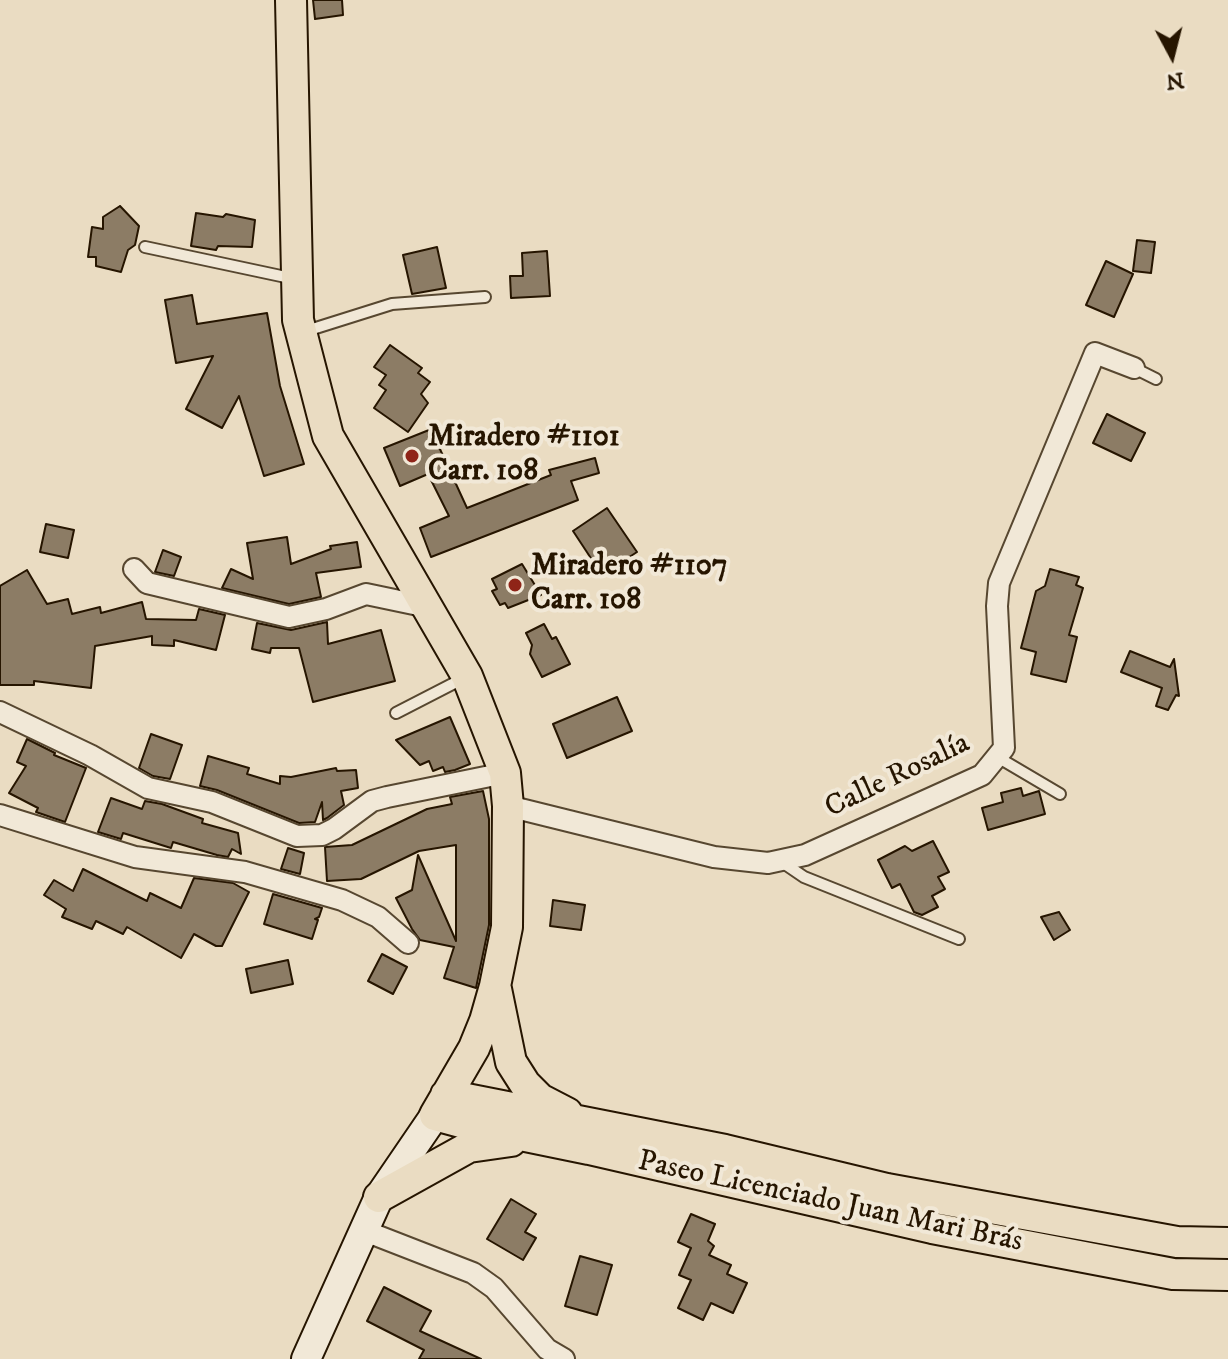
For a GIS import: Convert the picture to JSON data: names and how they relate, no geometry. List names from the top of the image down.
{
  "streets": {
    "main road": ["Paseo Licenciado Juan Mari Brás"],
    "street": ["Calle Rosalía"]
  },
  "places": ["Miradero #1101 Carr. 108", "Miradero #1107 Carr. 108"],
  "north": "bottom"
}
